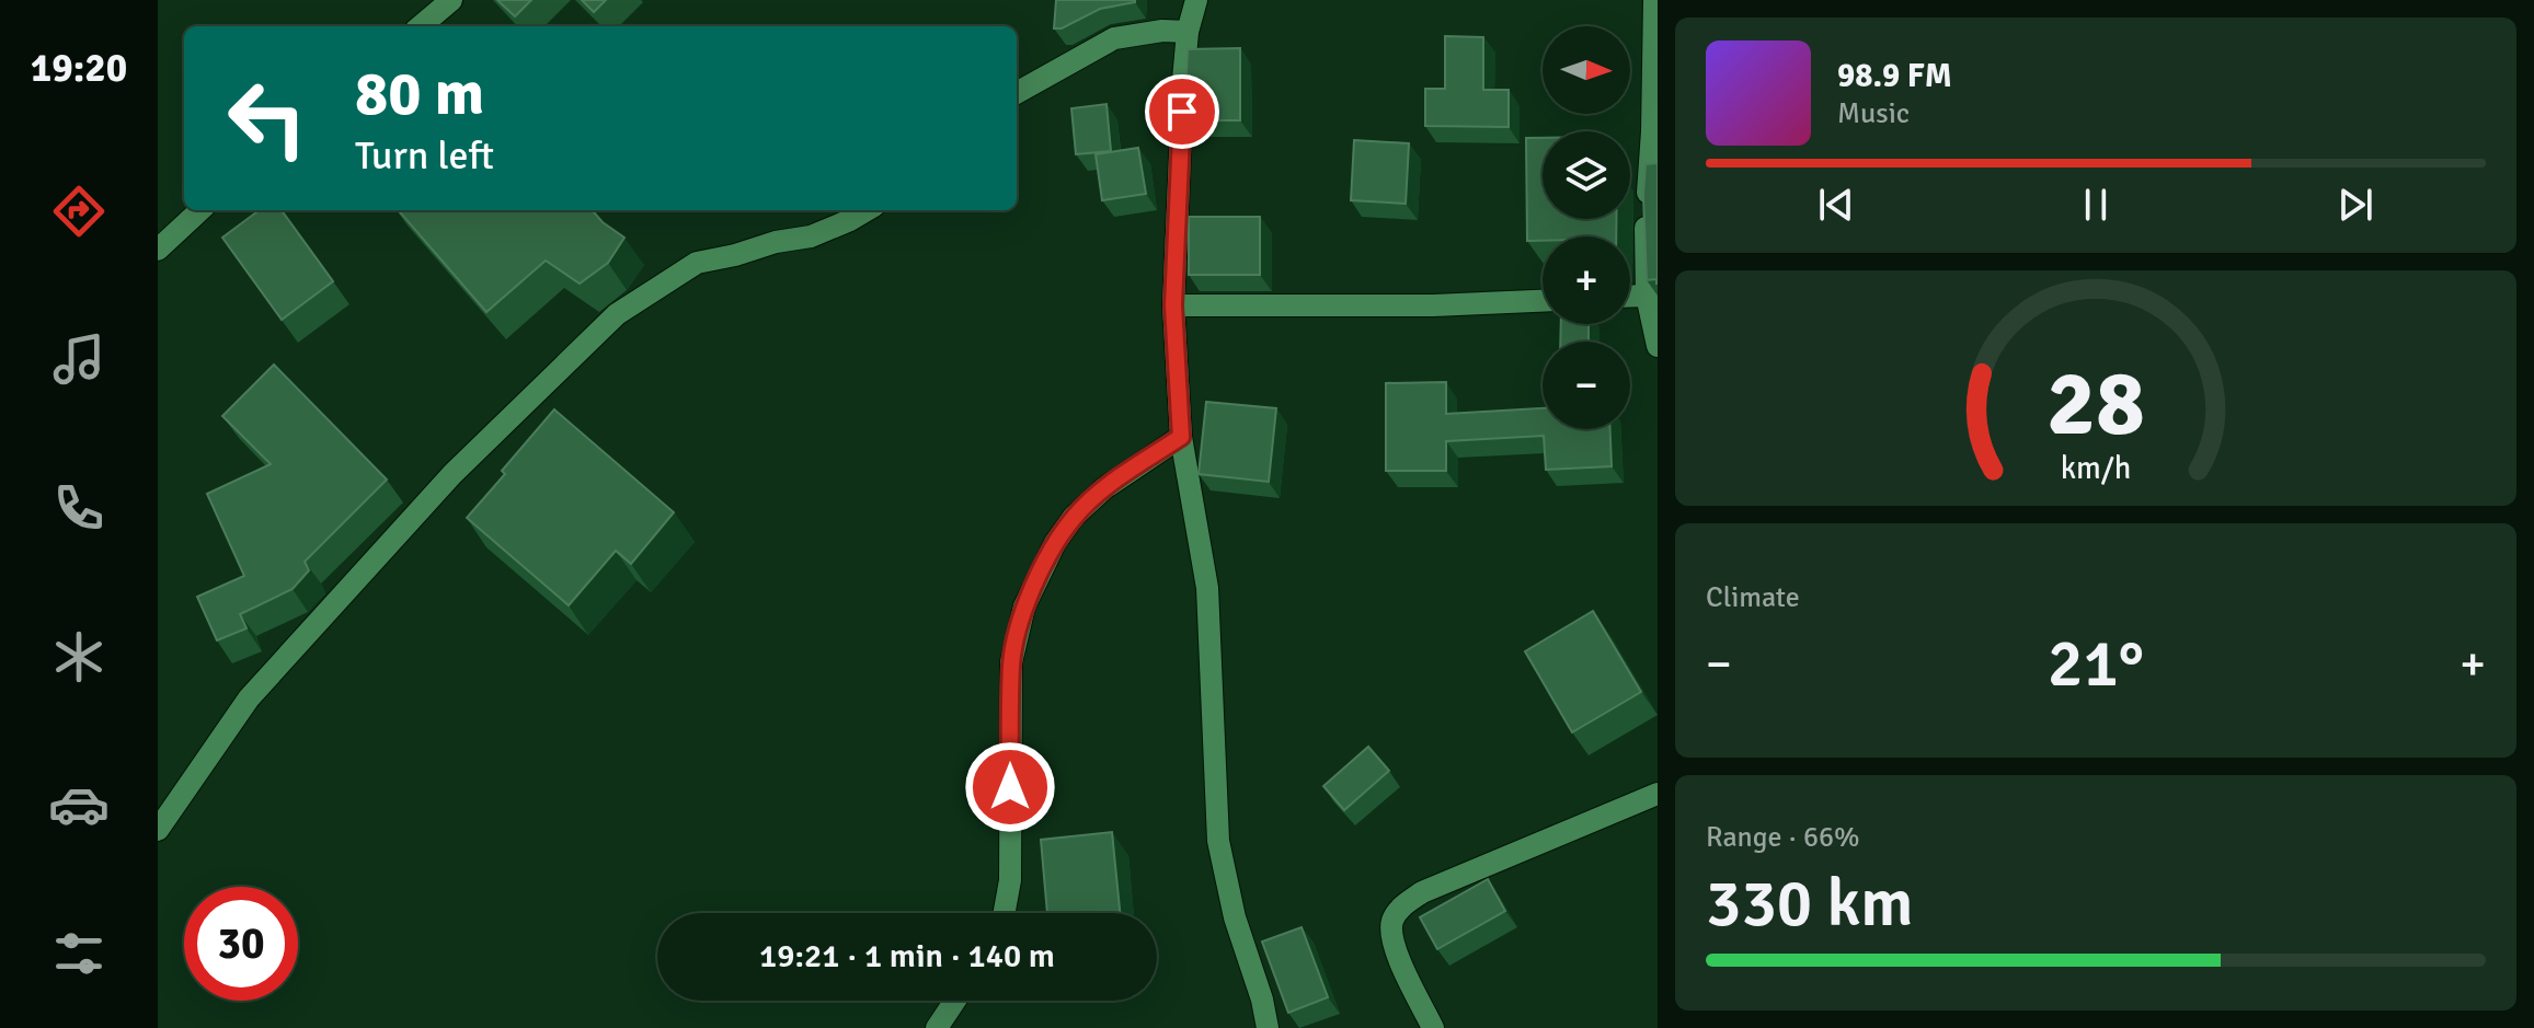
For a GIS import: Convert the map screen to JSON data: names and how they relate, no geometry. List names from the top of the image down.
{
  "north": "right",
  "page": {
    "tabs": "19:20",
    "map_buttons": ["+", "−"],
    "turn": ["80 m", "Turn left"],
    "song": ["98.9 FM", "Music"],
    "tile": [
      "Climate",
      ["Range · 66%", "330 km"]
    ],
    "heat": ["−", "21°", "+"],
    "limit": "30",
    "trip": "19:21 · 1 min · 140 m",
    "gauge": ["28", "km/h"]
  }
}
